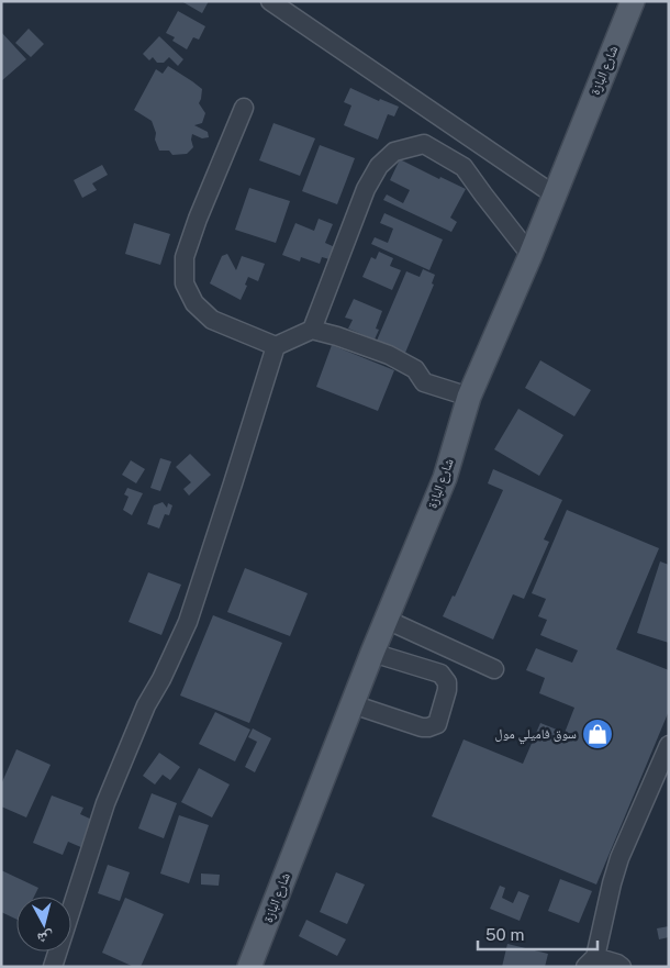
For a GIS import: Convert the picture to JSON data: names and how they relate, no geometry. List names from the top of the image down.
{
  "streets": {
    "main road": ["شارع البازة"]
  },
  "places": {
    "shop": ["سوق فاميلي مول"]
  },
  "scale_bar": "50 m",
  "north": "bottom"
}
